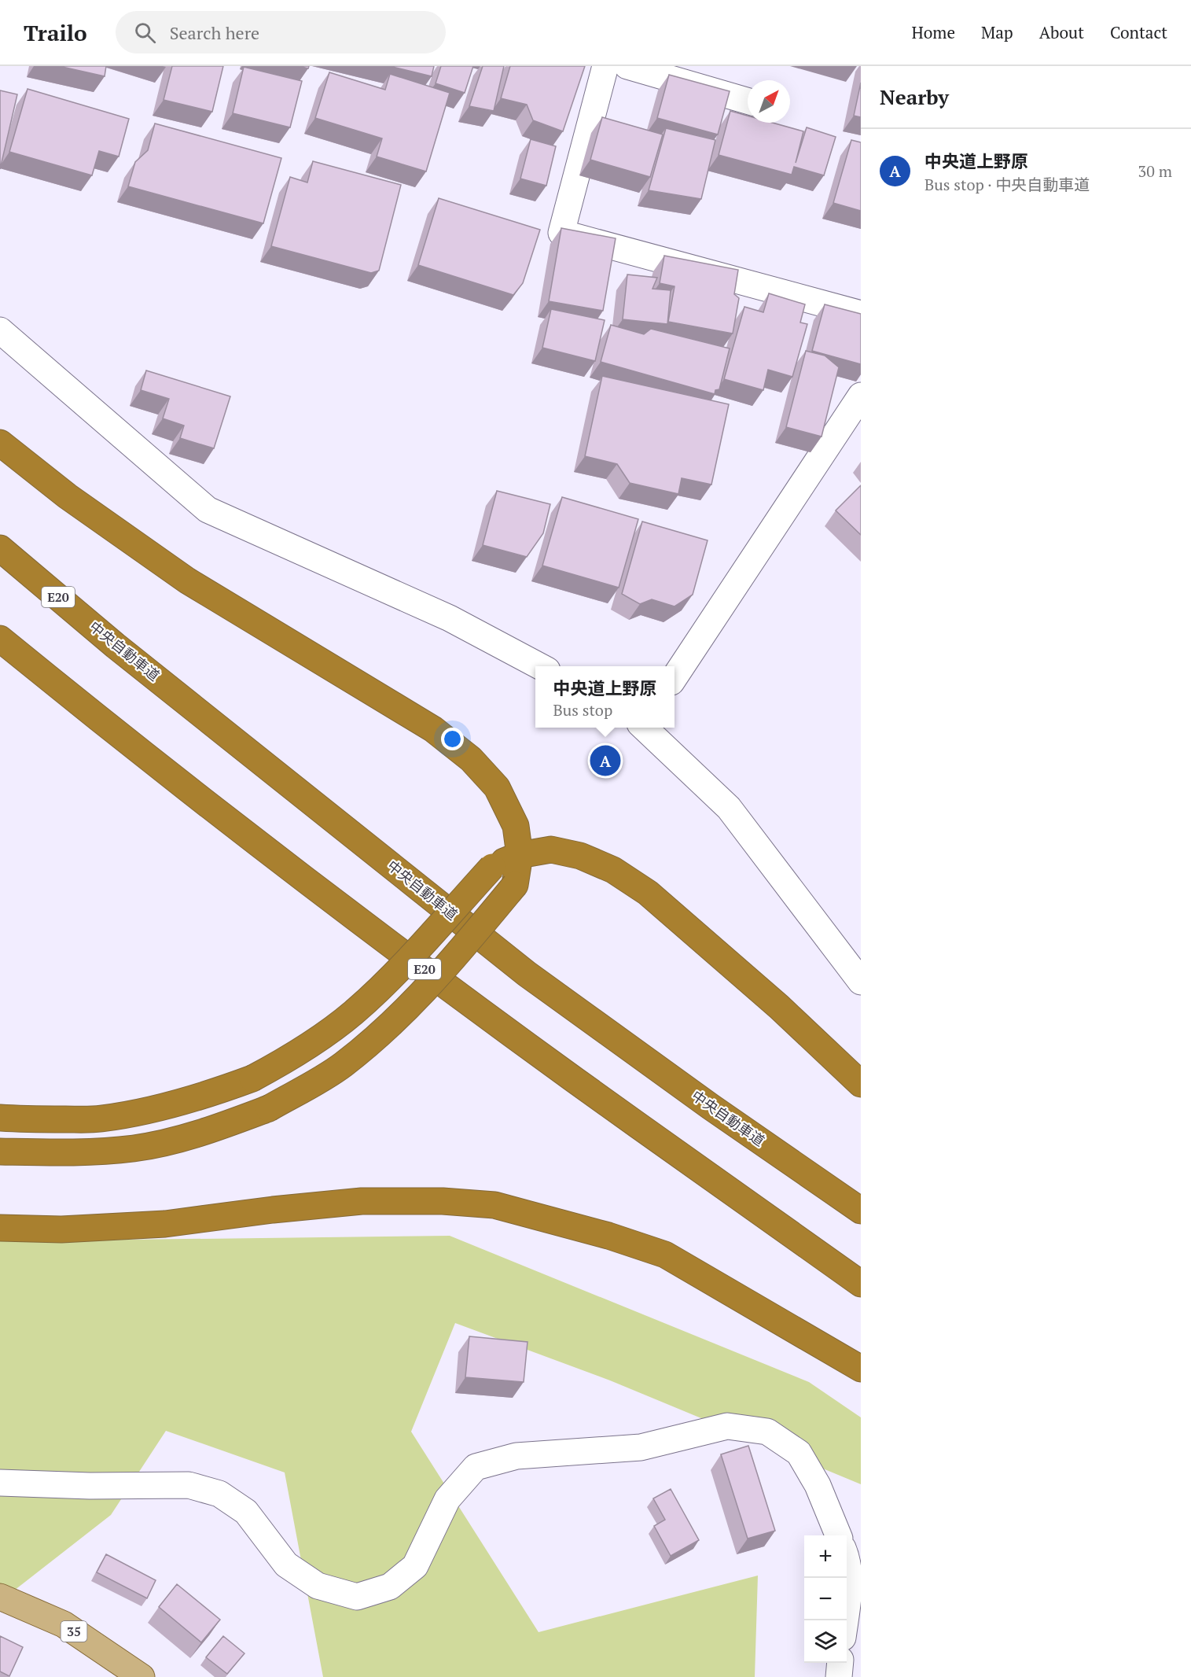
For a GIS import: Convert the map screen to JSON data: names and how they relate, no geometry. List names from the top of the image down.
{
  "streets": {
    "highway": ["E20", "中央自動車道"],
    "main road": ["35"]
  },
  "north": "top right",
  "page": {
    "header": "Trailo",
    "search": "Search here",
    "nav": [
      "Home",
      "Map",
      "About",
      "Contact"
    ],
    "heading": "Nearby",
    "list": [
      {
        "mark": "A",
        "name": "中央道上野原",
        "note": "Bus stop · 中央自動車道",
        "value": "30 m"
      }
    ],
    "popup": ["中央道上野原", "Bus stop"],
    "pins": "A",
    "map_buttons": ["+", "−"]
  }
}
